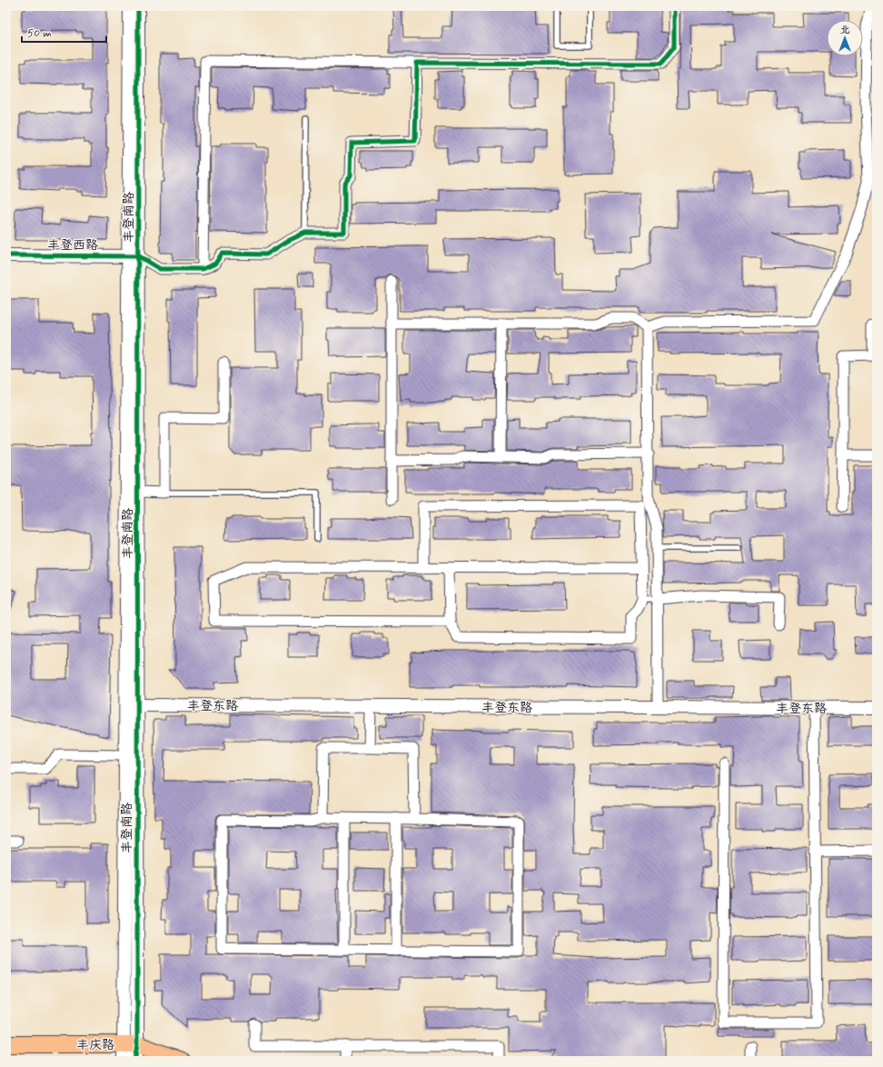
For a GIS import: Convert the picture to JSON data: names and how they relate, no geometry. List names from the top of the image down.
{
  "streets": {
    "main road": ["丰庆路"],
    "street": ["丰登南路", "丰登西路", "丰登东路"]
  },
  "crossings": [
    ["丰登南路", "丰登西路"],
    ["丰登南路", "丰登东路"],
    ["丰登南路", "丰庆路"]
  ],
  "scale_bar": "50 m",
  "north": "top"
}
